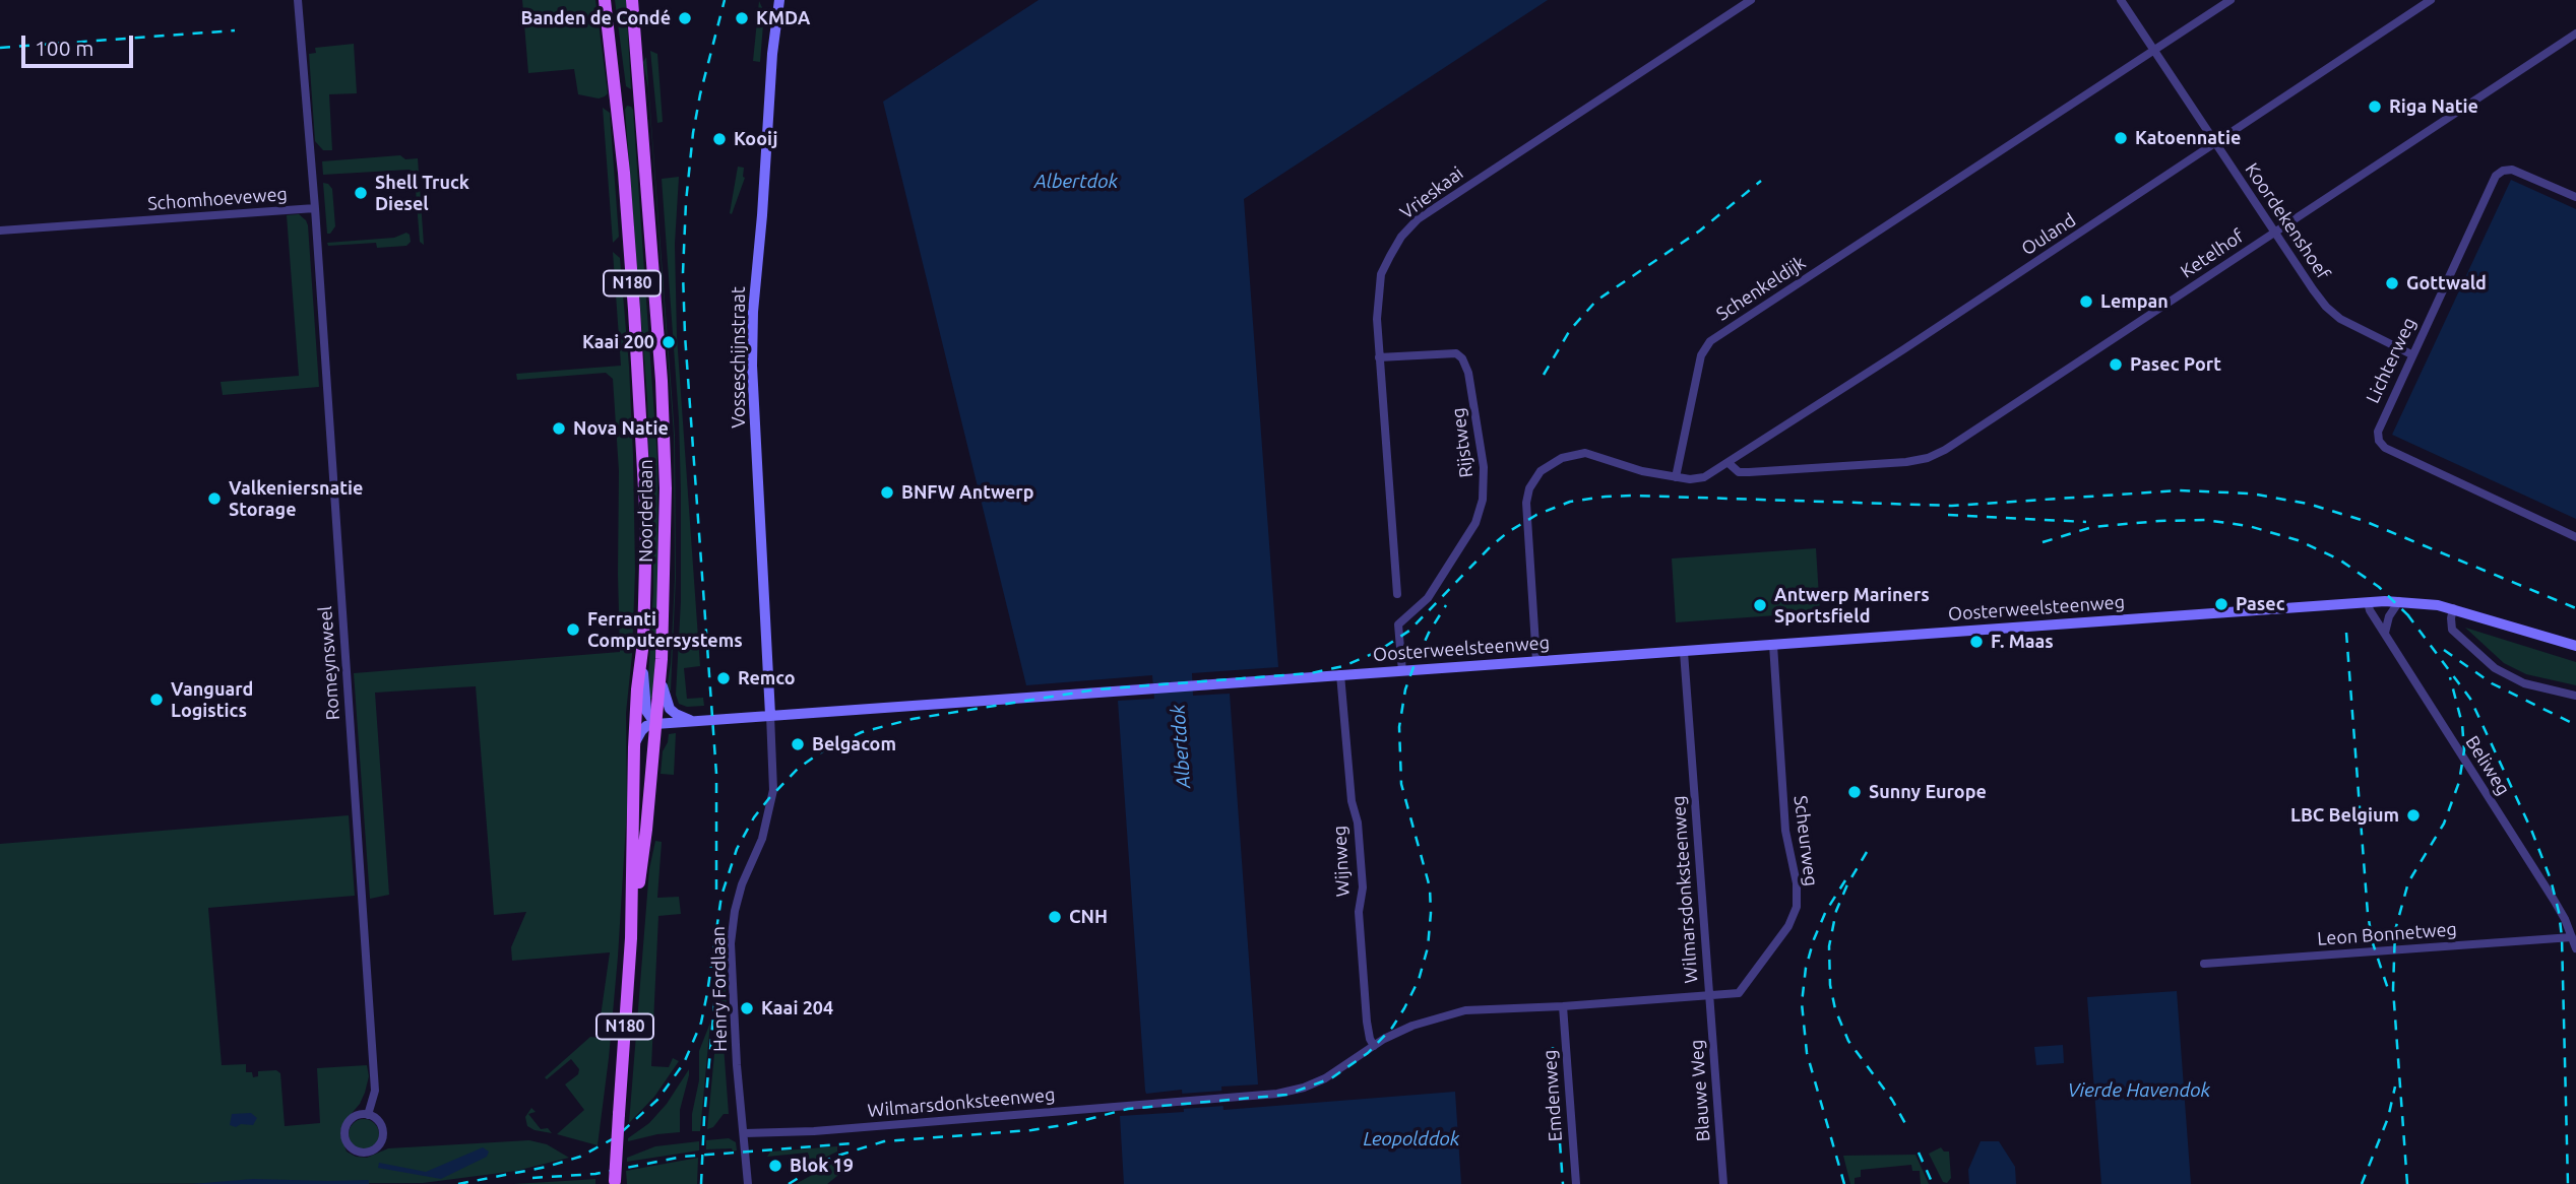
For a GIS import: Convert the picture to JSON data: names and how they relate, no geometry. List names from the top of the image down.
{
  "streets": {
    "main road": [
      "N180",
      "Vosseschijnstraat",
      "Noorderlaan",
      "Oosterweelsteenweg"
    ],
    "street": [
      "Vrieskaai",
      "Schomhoeveweg",
      "Koordekenshoef",
      "Ouland",
      "Ketelhof",
      "Schenkeldijk",
      "Lichterweg",
      "Rijstweg",
      "Romeynsweel",
      "Beliweg",
      "Scheurweg",
      "Wijnweg",
      "Wilmarsdonksteenweg",
      "Leon Bonnetweg",
      "Henry Fordlaan",
      "Blauwe Weg",
      "Emdenweg"
    ]
  },
  "crossings": [
    ["Vrieskaai", "Rijstweg"],
    ["Schomhoeveweg", "Romeynsweel"],
    ["Koordekenshoef", "Ouland"],
    ["Koordekenshoef", "Ketelhof"],
    ["Koordekenshoef", "Schenkeldijk"],
    ["Koordekenshoef", "Lichterweg"],
    ["Ouland", "Ketelhof"],
    ["Ouland", "Schenkeldijk"],
    ["Vosseschijnstraat", "Oosterweelsteenweg"],
    ["Vosseschijnstraat", "Henry Fordlaan"],
    ["Rijstweg", "Oosterweelsteenweg"],
    ["Oosterweelsteenweg", "Beliweg"],
    ["Oosterweelsteenweg", "Scheurweg"],
    ["Oosterweelsteenweg", "Wijnweg"],
    ["Oosterweelsteenweg", "Wilmarsdonksteenweg"],
    ["Oosterweelsteenweg", "Henry Fordlaan"],
    ["Beliweg", "Leon Bonnetweg"],
    ["Scheurweg", "Wilmarsdonksteenweg"],
    ["Scheurweg", "Blauwe Weg"],
    ["Wijnweg", "Wilmarsdonksteenweg"],
    ["Wilmarsdonksteenweg", "Henry Fordlaan"],
    ["Wilmarsdonksteenweg", "Blauwe Weg"],
    ["Wilmarsdonksteenweg", "Emdenweg"]
  ],
  "water": ["Albertdok", "Vierde Havendok", "Leopolddok"],
  "places": [
    "Banden de Condé",
    "KMDA",
    "Riga Natie",
    "Katoennatie",
    "Kooij",
    "Shell Truck Diesel",
    "Gottwald",
    "Lempan",
    "Kaai 200",
    "Pasec Port",
    "Nova Natie",
    "BNFW Antwerp",
    "Valkeniersnatie Storage",
    "Pasec",
    "Antwerp Mariners Sportsfield",
    "Ferranti Computersystems",
    "F. Maas",
    "Remco",
    "Vanguard Logistics",
    "Belgacom",
    "Sunny Europe",
    "LBC Belgium",
    "CNH",
    "Kaai 204",
    "Blok 19"
  ],
  "scale_bar": "100 m"
}
